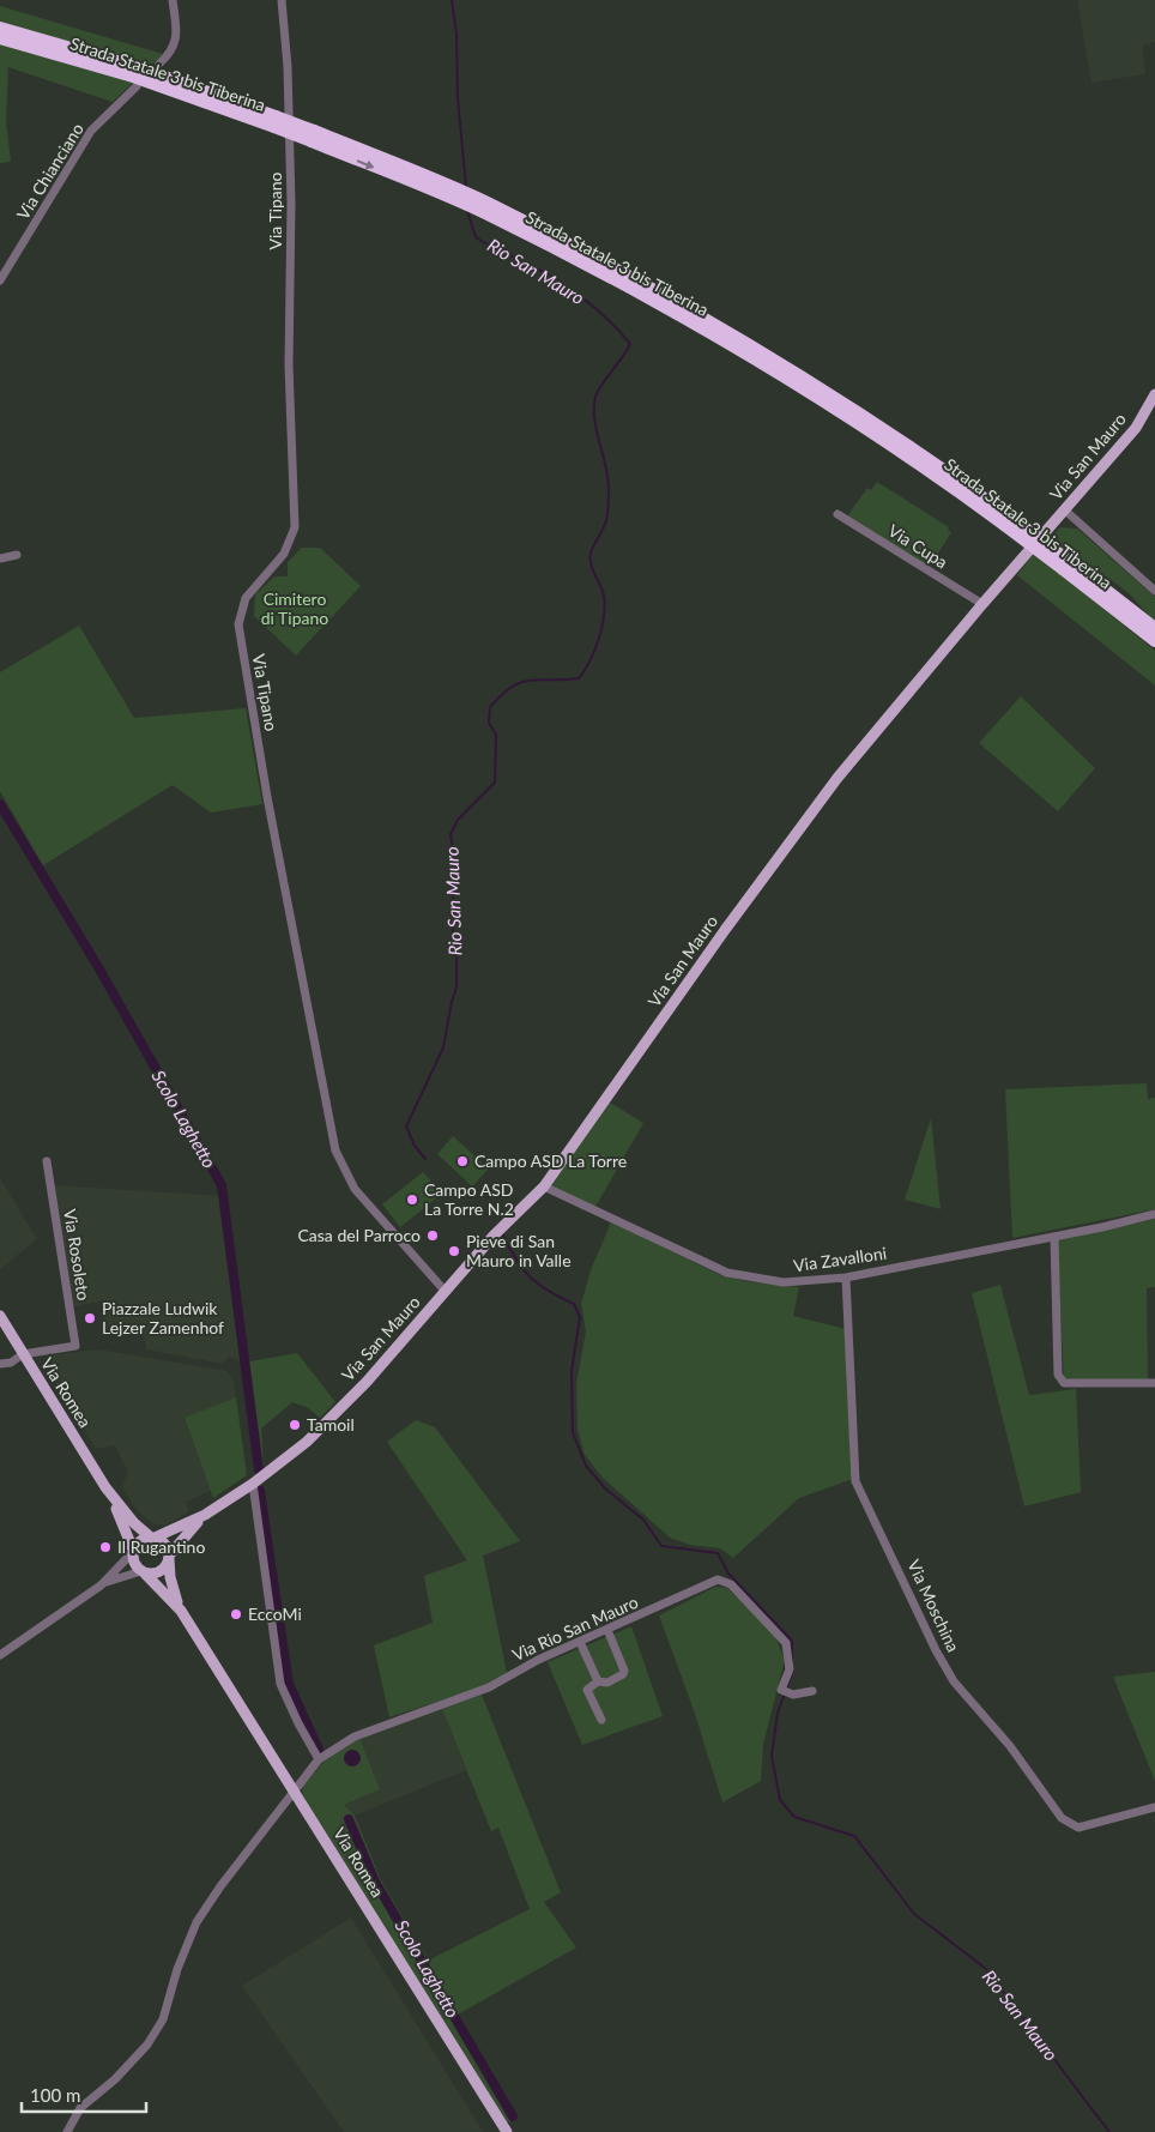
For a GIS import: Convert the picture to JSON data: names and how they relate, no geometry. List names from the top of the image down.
{
  "streets": {
    "highway": ["Strada Statale 3 bis Tiberina"],
    "main road": ["Via San Mauro", "Via Romea"],
    "street": [
      "Via Chianciano",
      "Via Tipano",
      "Via Cupa",
      "Via Rosoleto",
      "Via Zavalloni",
      "Via Moschina",
      "Via Rio San Mauro"
    ]
  },
  "crossings": [
    ["Via Tipano", "Via San Mauro"],
    ["Via San Mauro", "Via Cupa"],
    ["Via San Mauro", "Via Zavalloni"],
    ["Via San Mauro", "Via Romea"],
    ["Via Rosoleto", "Via Romea"],
    ["Via Zavalloni", "Via Moschina"],
    ["Via Romea", "Via Rio San Mauro"]
  ],
  "water": ["Rio San Mauro", "Scolo Laghetto"],
  "parks": ["Cimitero di Tipano"],
  "places": [
    "Campo ASD La Torre",
    "Campo ASD La Torre N.2",
    "Casa del Parroco",
    "Pieve di San Mauro in Valle",
    "Piazzale Ludwik Lejzer Zamenhof",
    "Tamoil",
    "Il Rugantino",
    "EccoMi"
  ],
  "scale_bar": "100 m"
}
